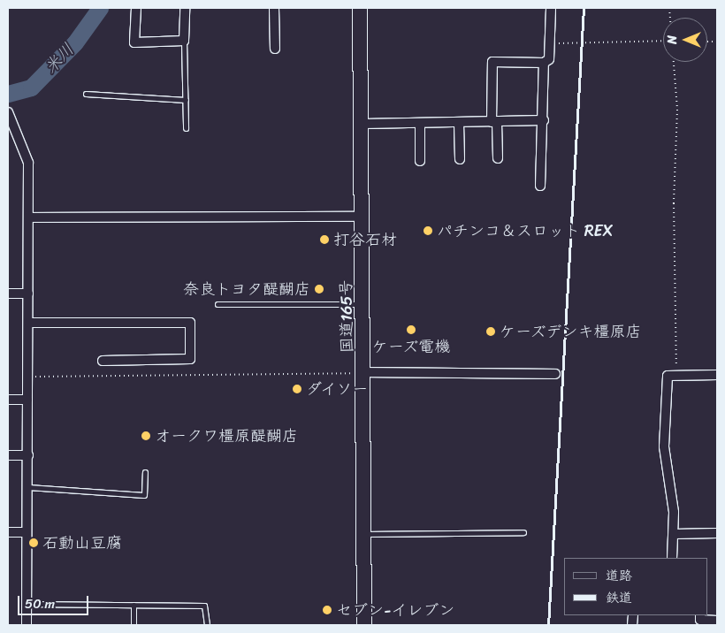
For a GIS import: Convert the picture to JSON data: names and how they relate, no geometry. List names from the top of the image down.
{
  "streets": {
    "highway": ["国道165号"]
  },
  "water": ["米川"],
  "places": [
    "パチンコ＆スロット REX",
    "打谷石材",
    "奈良トヨタ醍醐店",
    "ケーズ電機",
    "ケーズデンキ橿原店",
    "ダイソー",
    "オークワ橿原醍醐店",
    "石動山豆腐",
    "セブン-イレブン"
  ],
  "legend": ["道路", "鉄道"],
  "scale_bar": "50 m",
  "north": "left"
}
